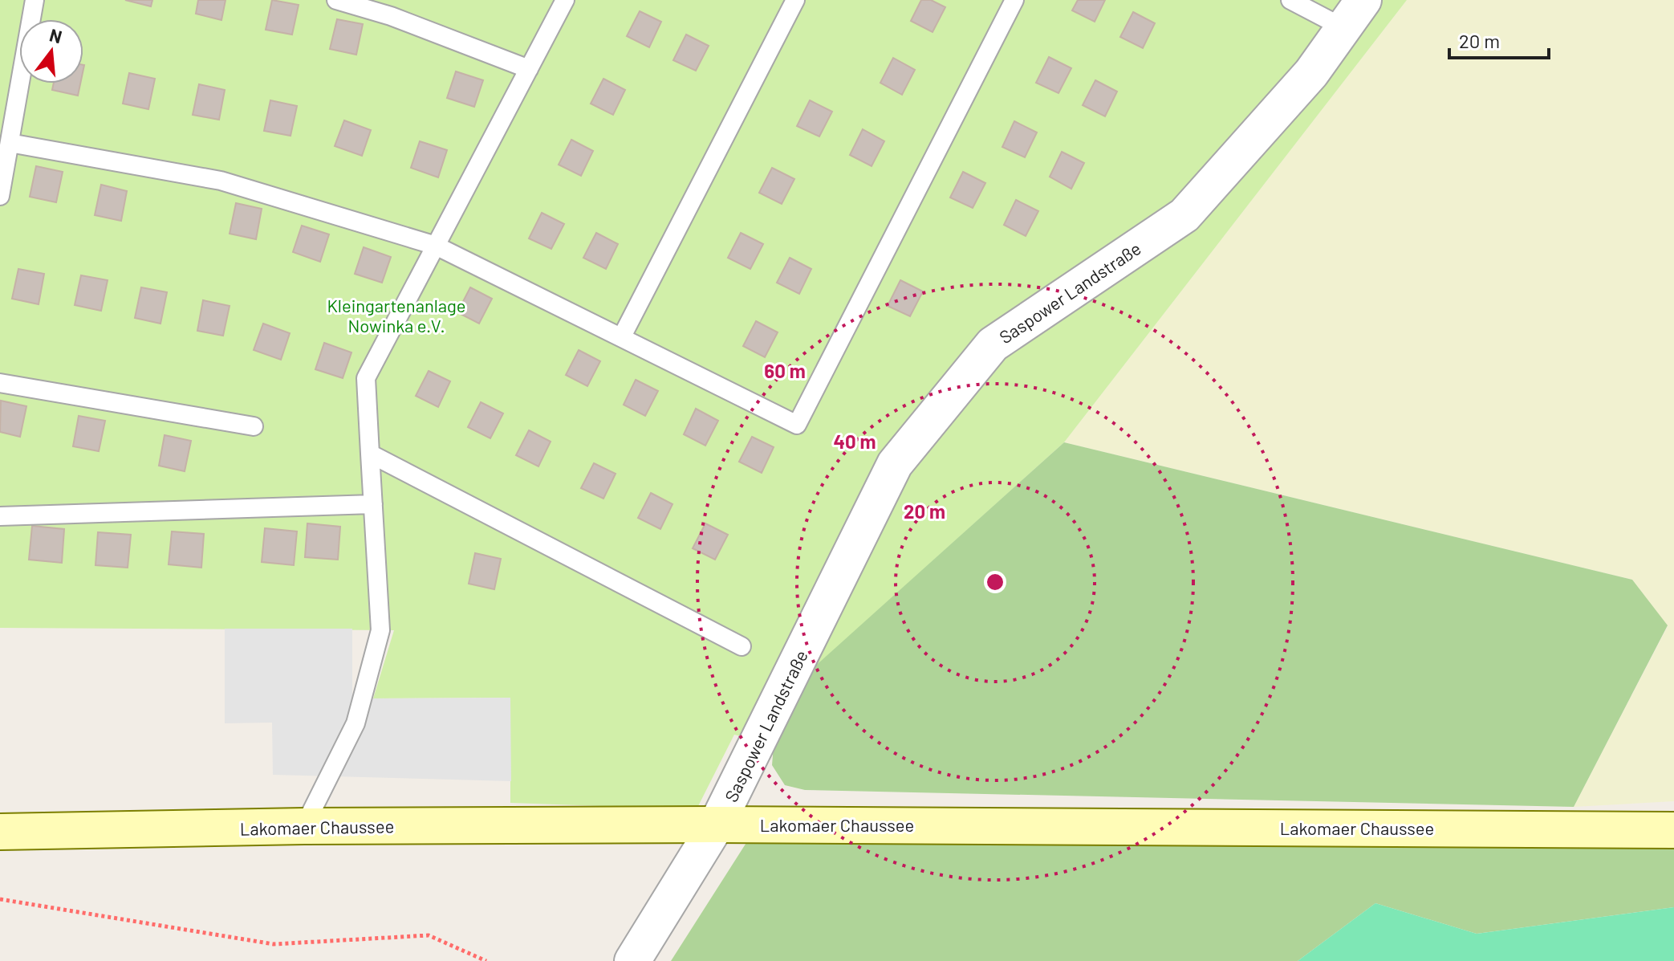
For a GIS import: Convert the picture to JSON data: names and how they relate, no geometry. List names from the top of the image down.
{
  "streets": {
    "street": ["Saspower Landstraße", "Lakomaer Chaussee"]
  },
  "crossings": [
    ["Saspower Landstraße", "Lakomaer Chaussee"]
  ],
  "parks": ["Kleingartenanlage Nowinka e.V."],
  "scale_bar": "20 m",
  "north": "top",
  "rings": ["60 m", "40 m", "20 m"]
}
